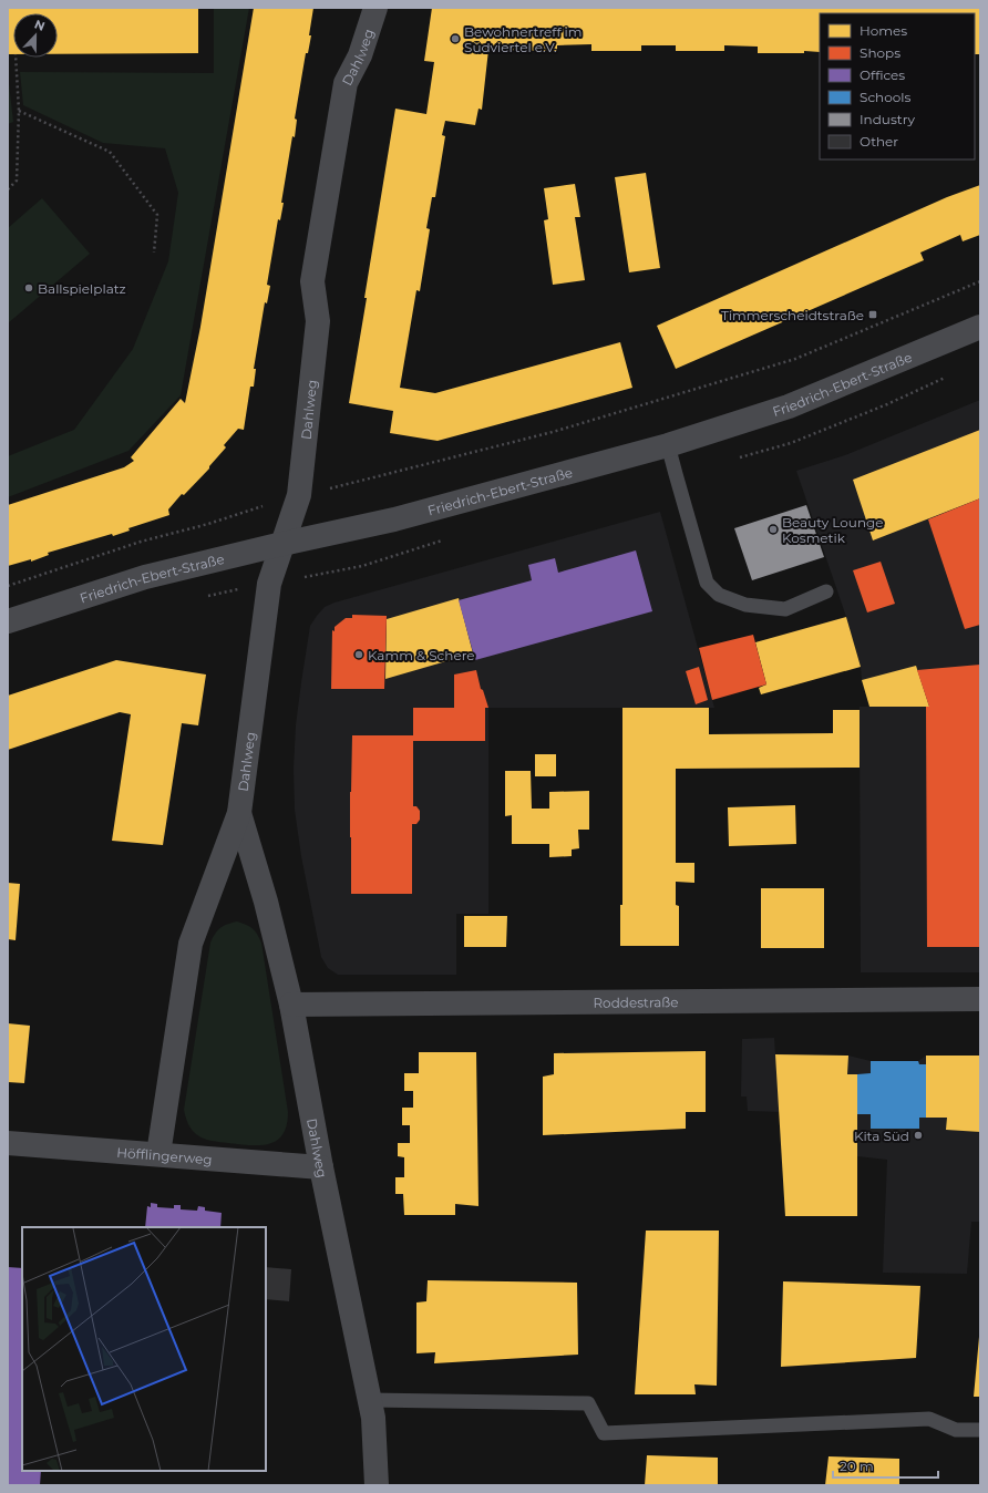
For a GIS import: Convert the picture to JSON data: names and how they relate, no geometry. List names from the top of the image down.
{
  "streets": {
    "street": [
      "Dahlweg",
      "Friedrich-Ebert-Straße",
      "Roddestraße",
      "Höfflingerweg"
    ]
  },
  "crossings": [
    ["Dahlweg", "Friedrich-Ebert-Straße"],
    ["Dahlweg", "Roddestraße"],
    ["Dahlweg", "Höfflingerweg"]
  ],
  "places": {
    "other": [
      "Bewohnertreff im Südviertel e.V.",
      "Ballspielplatz",
      "Beauty Lounge Kosmetik",
      "Kamm & Schere",
      "Kita Süd"
    ],
    "transit": ["Timmerscheidtstraße"]
  },
  "legend": [
    "Homes",
    "Shops",
    "Offices",
    "Schools",
    "Industry",
    "Other"
  ],
  "scale_bar": "20 m",
  "north": "top"
}
